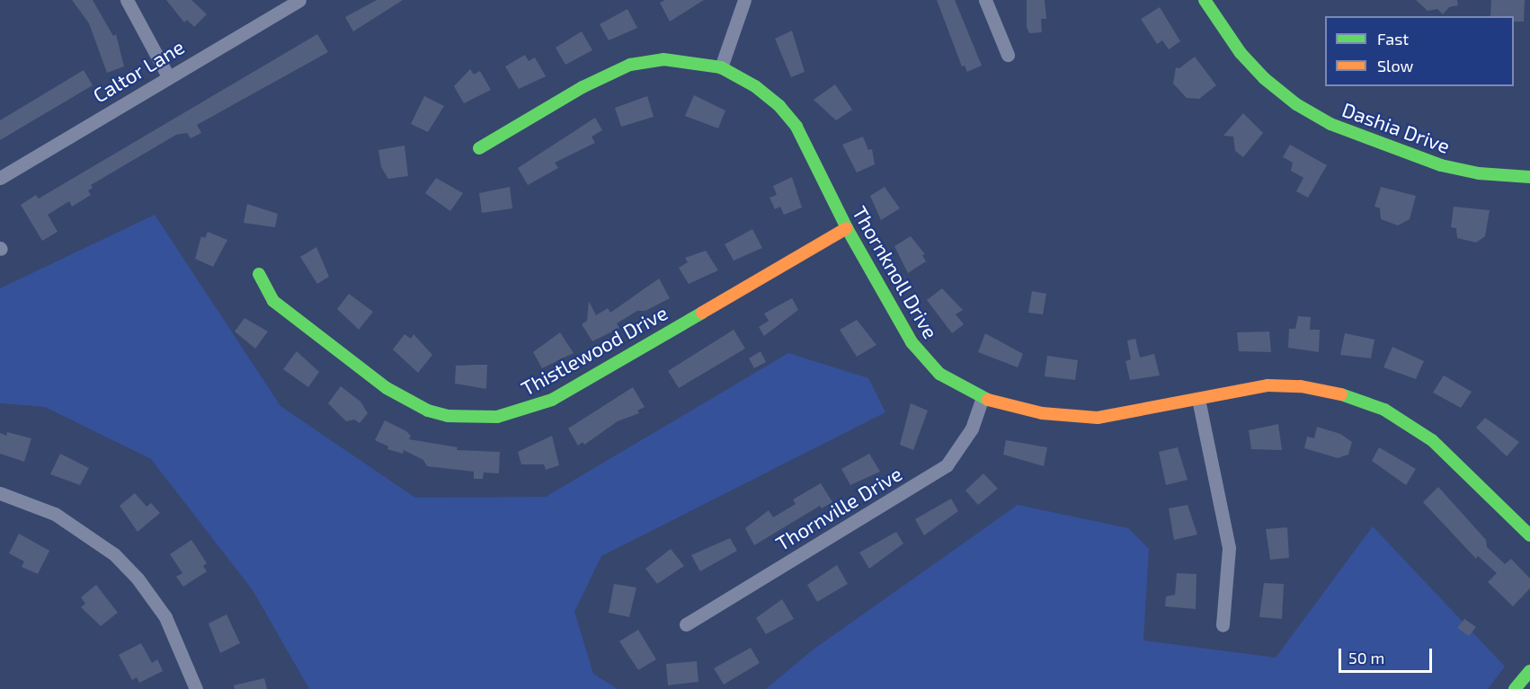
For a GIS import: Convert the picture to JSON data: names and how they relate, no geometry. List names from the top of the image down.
{
  "streets": {
    "street": [
      "Caltor Lane",
      "Dashia Drive",
      "Thornknoll Drive",
      "Thistlewood Drive",
      "Thornville Drive"
    ]
  },
  "crossings": [
    ["Thornknoll Drive", "Thistlewood Drive"],
    ["Thornknoll Drive", "Thornville Drive"]
  ],
  "legend": ["Fast", "Slow"],
  "scale_bar": "50 m"
}
